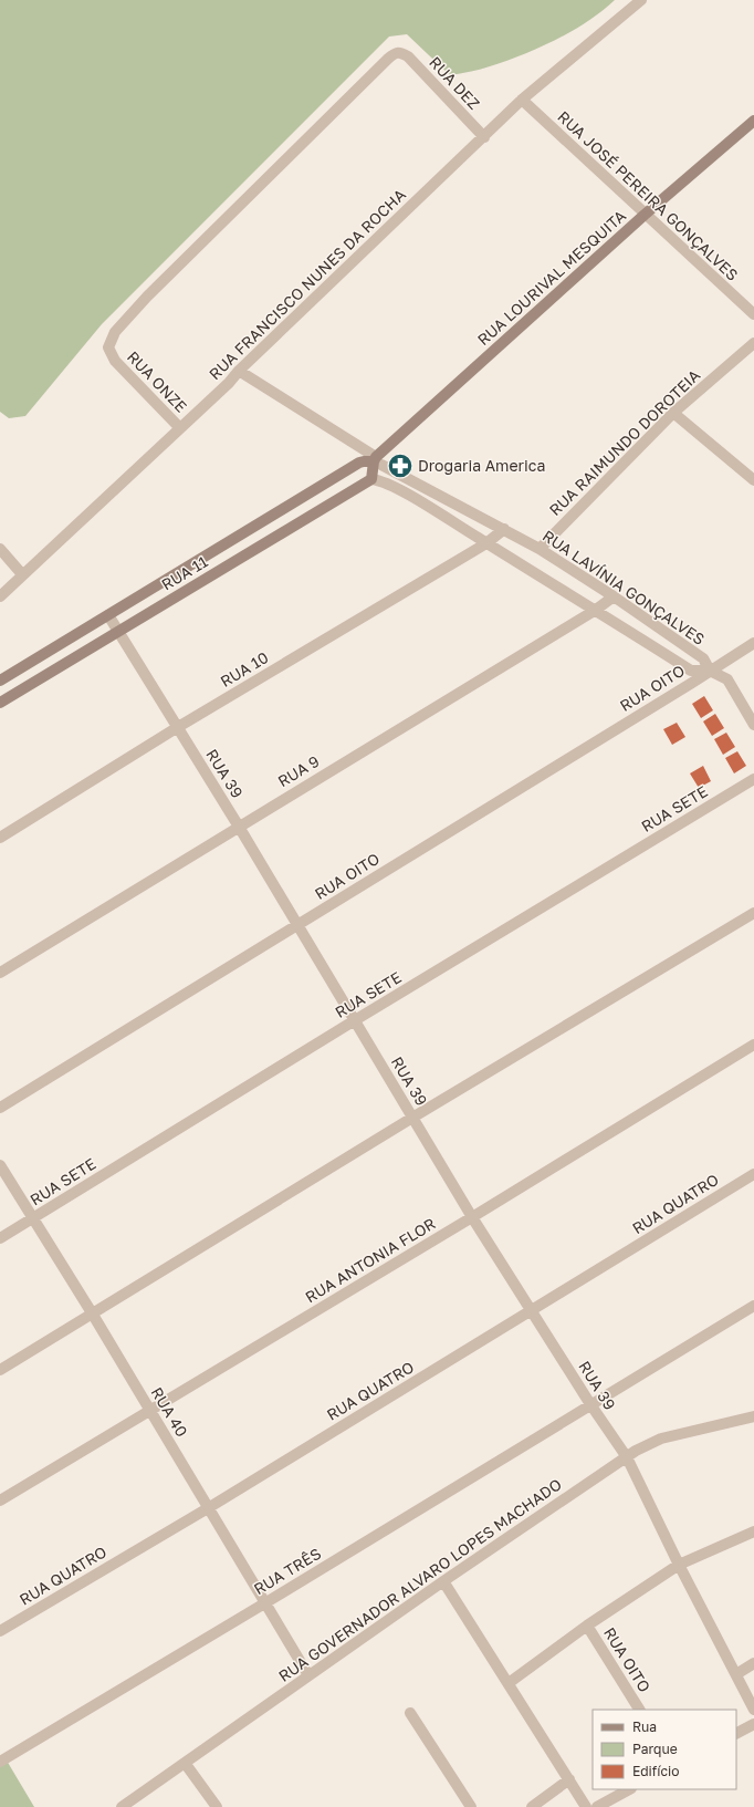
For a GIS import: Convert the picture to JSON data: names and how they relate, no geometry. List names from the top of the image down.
{
  "streets": {
    "main road": ["RUA LOURIVAL MESQUITA", "RUA 11"],
    "street": [
      "RUA DEZ",
      "RUA JOSÉ PEREIRA GONÇALVES",
      "RUA FRANCISCO NUNES DA ROCHA",
      "RUA ONZE",
      "RUA RAIMUNDO DOROTEIA",
      "RUA LAVÍNIA GONÇALVES",
      "RUA 10",
      "RUA OITO",
      "RUA 9",
      "RUA 39",
      "RUA SETE",
      "RUA QUATRO",
      "RUA ANTONIA FLOR",
      "RUA 40",
      "RUA TRÊS",
      "RUA GOVERNADOR ALVARO LOPES MACHADO"
    ]
  },
  "crossings": [
    ["RUA DEZ", "RUA FRANCISCO NUNES DA ROCHA"],
    ["RUA DEZ", "RUA ONZE"],
    ["RUA JOSÉ PEREIRA GONÇALVES", "RUA LOURIVAL MESQUITA"],
    ["RUA JOSÉ PEREIRA GONÇALVES", "RUA FRANCISCO NUNES DA ROCHA"],
    ["RUA LOURIVAL MESQUITA", "RUA 11"],
    ["RUA LOURIVAL MESQUITA", "RUA LAVÍNIA GONÇALVES"],
    ["RUA FRANCISCO NUNES DA ROCHA", "RUA ONZE"],
    ["RUA FRANCISCO NUNES DA ROCHA", "RUA LAVÍNIA GONÇALVES"],
    ["RUA RAIMUNDO DOROTEIA", "RUA LAVÍNIA GONÇALVES"],
    ["RUA 11", "RUA LAVÍNIA GONÇALVES"],
    ["RUA 11", "RUA 39"],
    ["RUA LAVÍNIA GONÇALVES", "RUA 10"],
    ["RUA LAVÍNIA GONÇALVES", "RUA OITO"],
    ["RUA LAVÍNIA GONÇALVES", "RUA 9"],
    ["RUA 10", "RUA 39"],
    ["RUA OITO", "RUA 39"],
    ["RUA 9", "RUA 39"],
    ["RUA 39", "RUA SETE"],
    ["RUA 39", "RUA QUATRO"],
    ["RUA 39", "RUA ANTONIA FLOR"],
    ["RUA 39", "RUA TRÊS"],
    ["RUA 39", "RUA GOVERNADOR ALVARO LOPES MACHADO"],
    ["RUA SETE", "RUA 40"],
    ["RUA QUATRO", "RUA 40"],
    ["RUA ANTONIA FLOR", "RUA 40"],
    ["RUA 40", "RUA TRÊS"],
    ["RUA 40", "RUA GOVERNADOR ALVARO LOPES MACHADO"]
  ],
  "places": {
    "pharmacy": ["Drogaria America"]
  },
  "legend": ["Rua", "Parque", "Edifício"]
}
